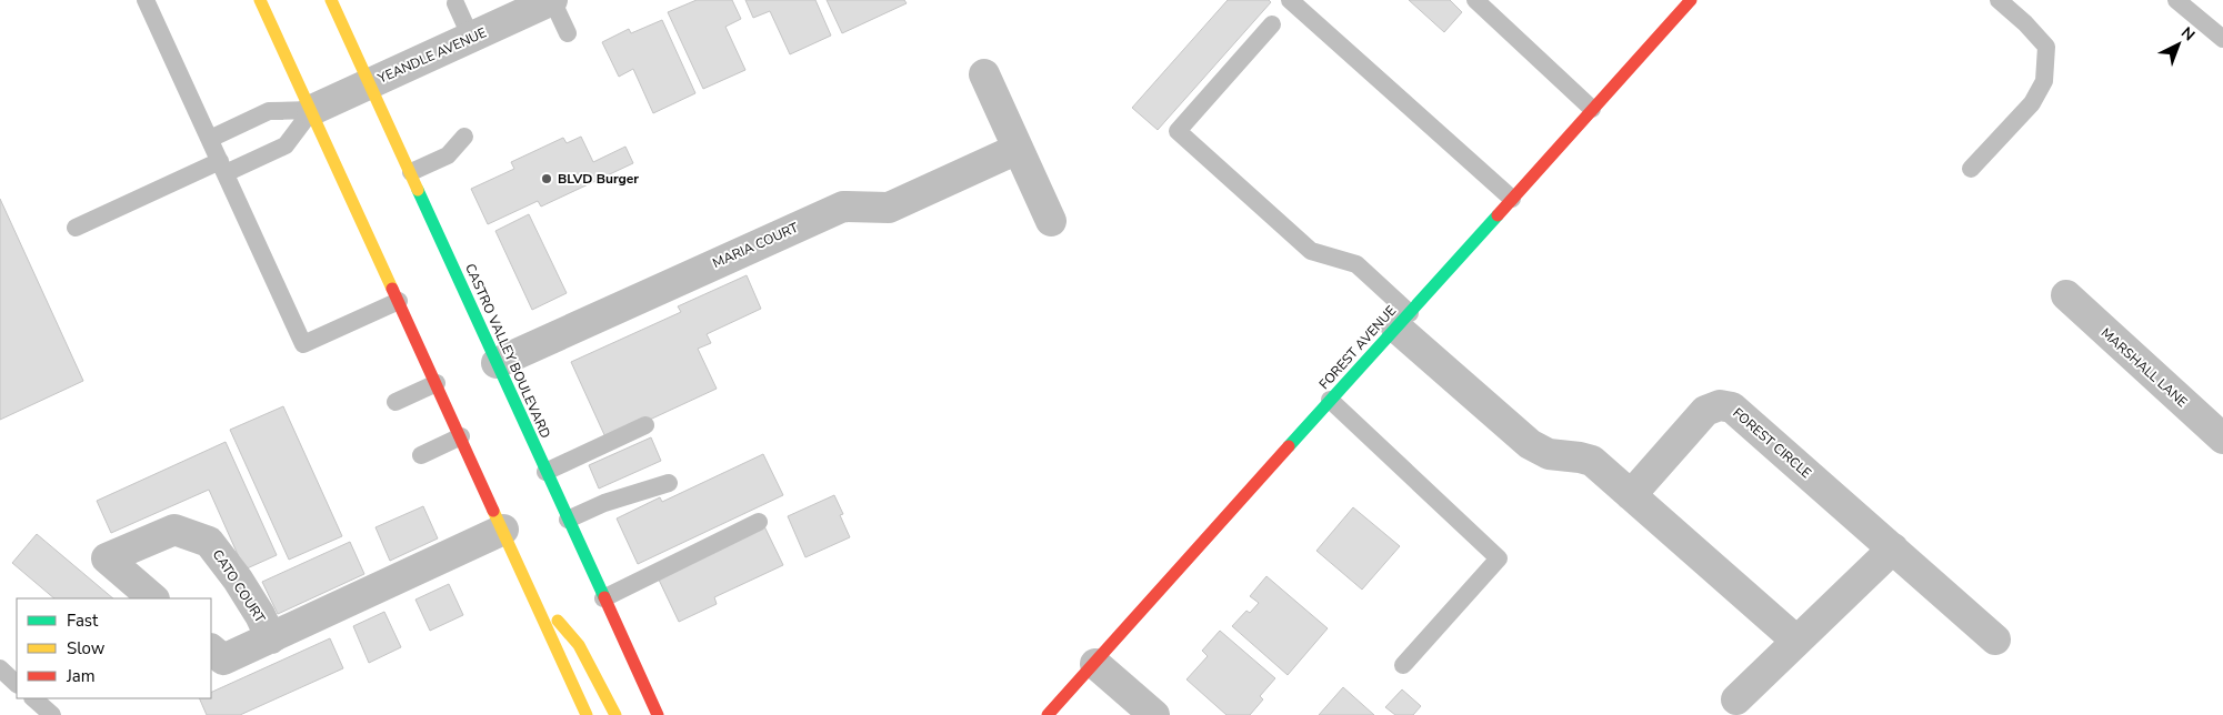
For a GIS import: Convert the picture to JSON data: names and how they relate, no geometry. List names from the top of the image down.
{
  "streets": {
    "main road": ["FOREST AVENUE", "CASTRO VALLEY BOULEVARD"],
    "street": [
      "YEANDLE AVENUE",
      "MARIA COURT",
      "MARSHALL LANE",
      "FOREST CIRCLE",
      "CATO COURT"
    ]
  },
  "crossings": [
    ["YEANDLE AVENUE", "CASTRO VALLEY BOULEVARD"],
    ["MARIA COURT", "CASTRO VALLEY BOULEVARD"]
  ],
  "places": ["BLVD Burger"],
  "legend": ["Fast", "Slow", "Jam"],
  "north": "top right"
}
